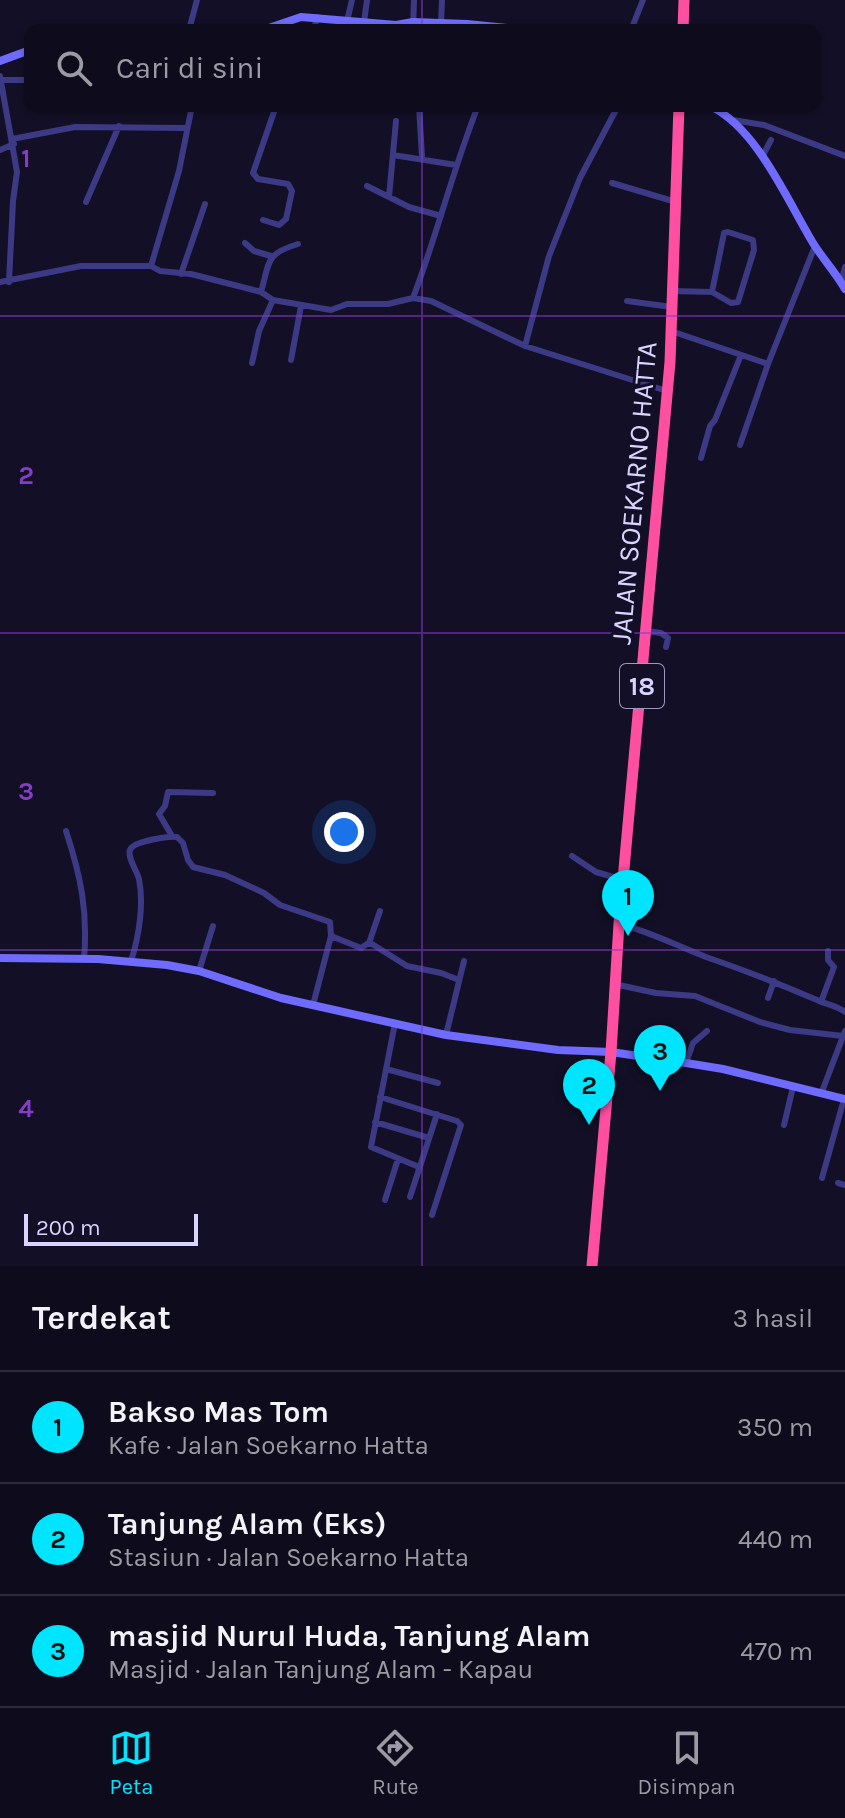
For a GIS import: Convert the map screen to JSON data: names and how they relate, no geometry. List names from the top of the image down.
{
  "streets": {
    "highway": ["JALAN SOEKARNO HATTA", "18"]
  },
  "scale_bar": "200 m",
  "page": {
    "search": "Cari di sini",
    "pins": ["1", "3", "2"],
    "scale": "200 m",
    "heading": ["Terdekat", "3 hasil"],
    "list": [
      {
        "mark": "1",
        "name": "Bakso Mas Tom",
        "note": "Kafe · Jalan Soekarno Hatta",
        "value": "350 m"
      },
      {
        "mark": "2",
        "name": "Tanjung Alam (Eks)",
        "note": "Stasiun · Jalan Soekarno Hatta",
        "value": "440 m"
      },
      {
        "mark": "3",
        "name": "masjid Nurul Huda, Tanjung Alam",
        "note": "Masjid · Jalan Tanjung Alam - Kapau",
        "value": "470 m"
      }
    ],
    "nav": ["Peta", "Rute", "Disimpan"]
  },
  "grid": {
    "rows": [
      "1",
      "2",
      "3",
      "4"
    ]
  }
}
